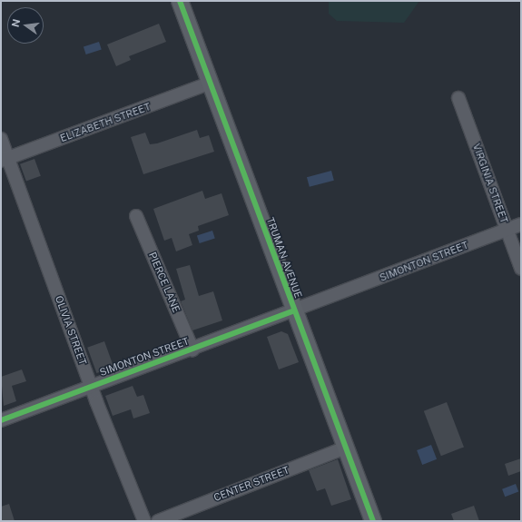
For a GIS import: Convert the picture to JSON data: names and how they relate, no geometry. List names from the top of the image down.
{
  "streets": {
    "main road": ["TRUMAN AVENUE"],
    "street": [
      "ELIZABETH STREET",
      "VIRGINIA STREET",
      "SIMONTON STREET",
      "PIERCE LANE",
      "OLIVIA STREET",
      "CENTER STREET"
    ]
  },
  "crossings": [
    ["ELIZABETH STREET", "TRUMAN AVENUE"],
    ["ELIZABETH STREET", "OLIVIA STREET"],
    ["VIRGINIA STREET", "SIMONTON STREET"],
    ["TRUMAN AVENUE", "SIMONTON STREET"],
    ["TRUMAN AVENUE", "CENTER STREET"],
    ["SIMONTON STREET", "PIERCE LANE"],
    ["SIMONTON STREET", "OLIVIA STREET"]
  ],
  "north": "left"
}
